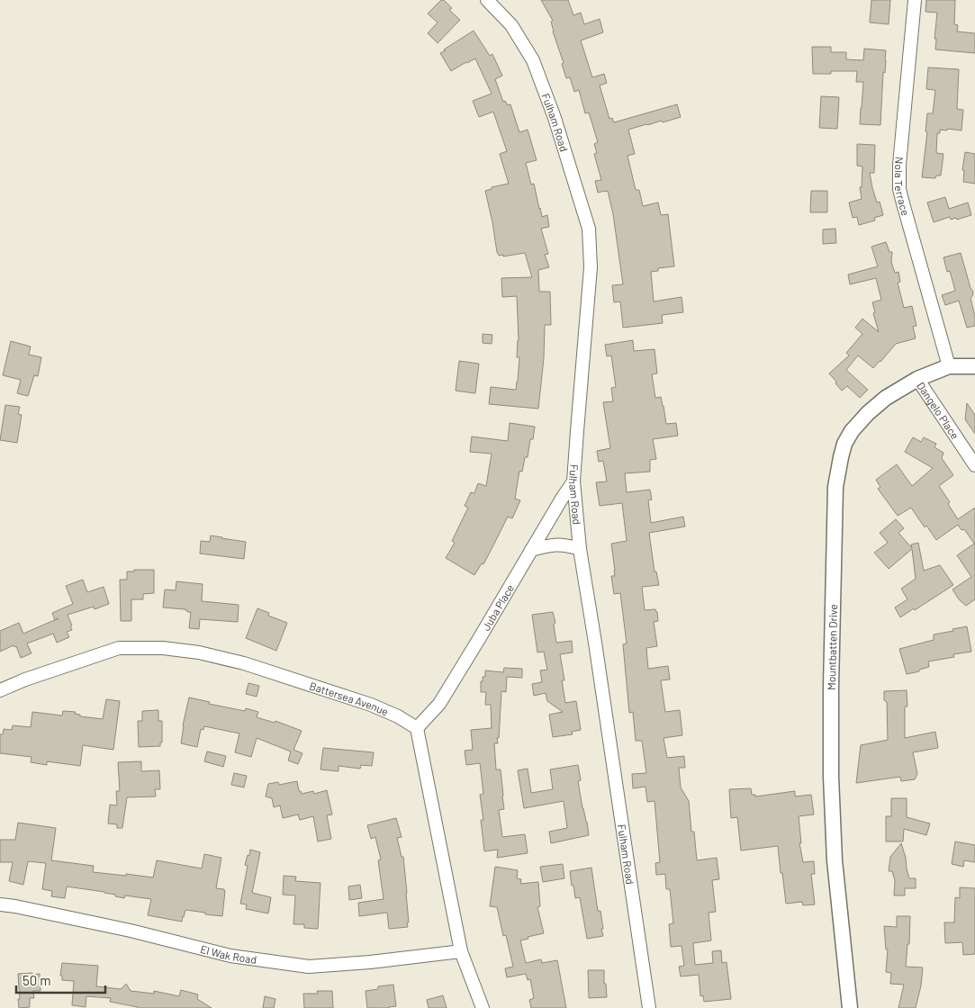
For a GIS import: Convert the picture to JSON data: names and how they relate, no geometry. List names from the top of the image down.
{
  "streets": {
    "main road": ["Mountbatten Drive"],
    "street": [
      "Fulham Road",
      "Nola Terrace",
      "Dangelo Place",
      "Juba Place",
      "Battersea Avenue",
      "El Wak Road"
    ]
  },
  "crossings": [
    ["Fulham Road", "Juba Place"],
    ["Nola Terrace", "Mountbatten Drive"],
    ["Dangelo Place", "Mountbatten Drive"],
    ["Juba Place", "Battersea Avenue"]
  ],
  "scale_bar": "50 m"
}
